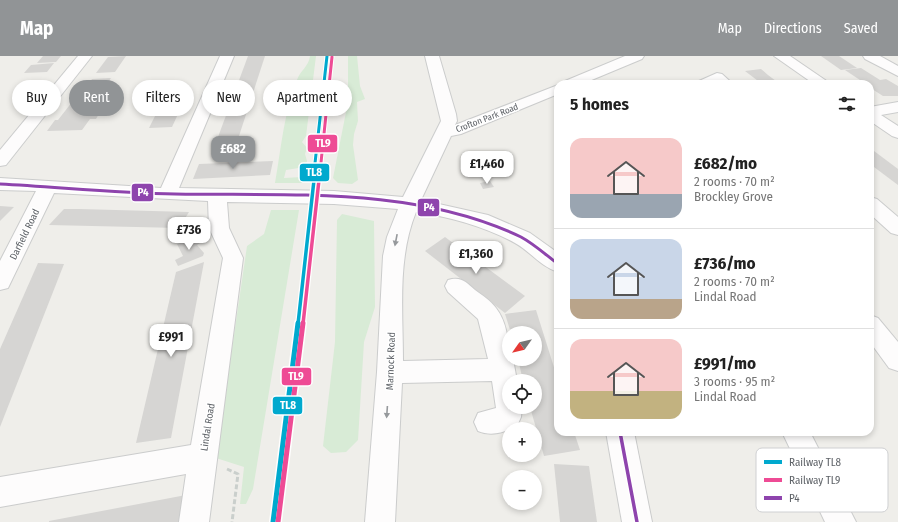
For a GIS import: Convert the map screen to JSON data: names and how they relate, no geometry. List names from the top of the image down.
{
  "streets": {
    "street": [
      "Crofton Park Road",
      "Darfield Road",
      "Marnock Road",
      "Lindal Road"
    ]
  },
  "crossings": [
    ["Crofton Park Road", "Marnock Road"]
  ],
  "one_way": ["Marnock Road"],
  "lines": ["rail line TL8", "rail line TL9", "transit line P4"],
  "legend": ["Railway TL8", "Railway TL9", "P4"],
  "north": "bottom left",
  "page": {
    "header": "Map",
    "nav": ["Map", "Directions", "Saved"],
    "chip": [
      "Buy",
      "Rent",
      "Filters",
      "New",
      "Apartment"
    ],
    "heading": "5 homes",
    "list": [
      {
        "name": "£682/mo",
        "note": "2 rooms · 70 m² · Brockley Grove"
      },
      {
        "name": "£736/mo",
        "note": "2 rooms · 70 m² · Lindal Road"
      },
      {
        "name": "£991/mo",
        "note": "3 rooms · 95 m² · Lindal Road"
      }
    ],
    "price": [
      "£682",
      "£1,460",
      "£736",
      "£1,360",
      "£991"
    ],
    "map_buttons": ["+", "−"]
  }
}
